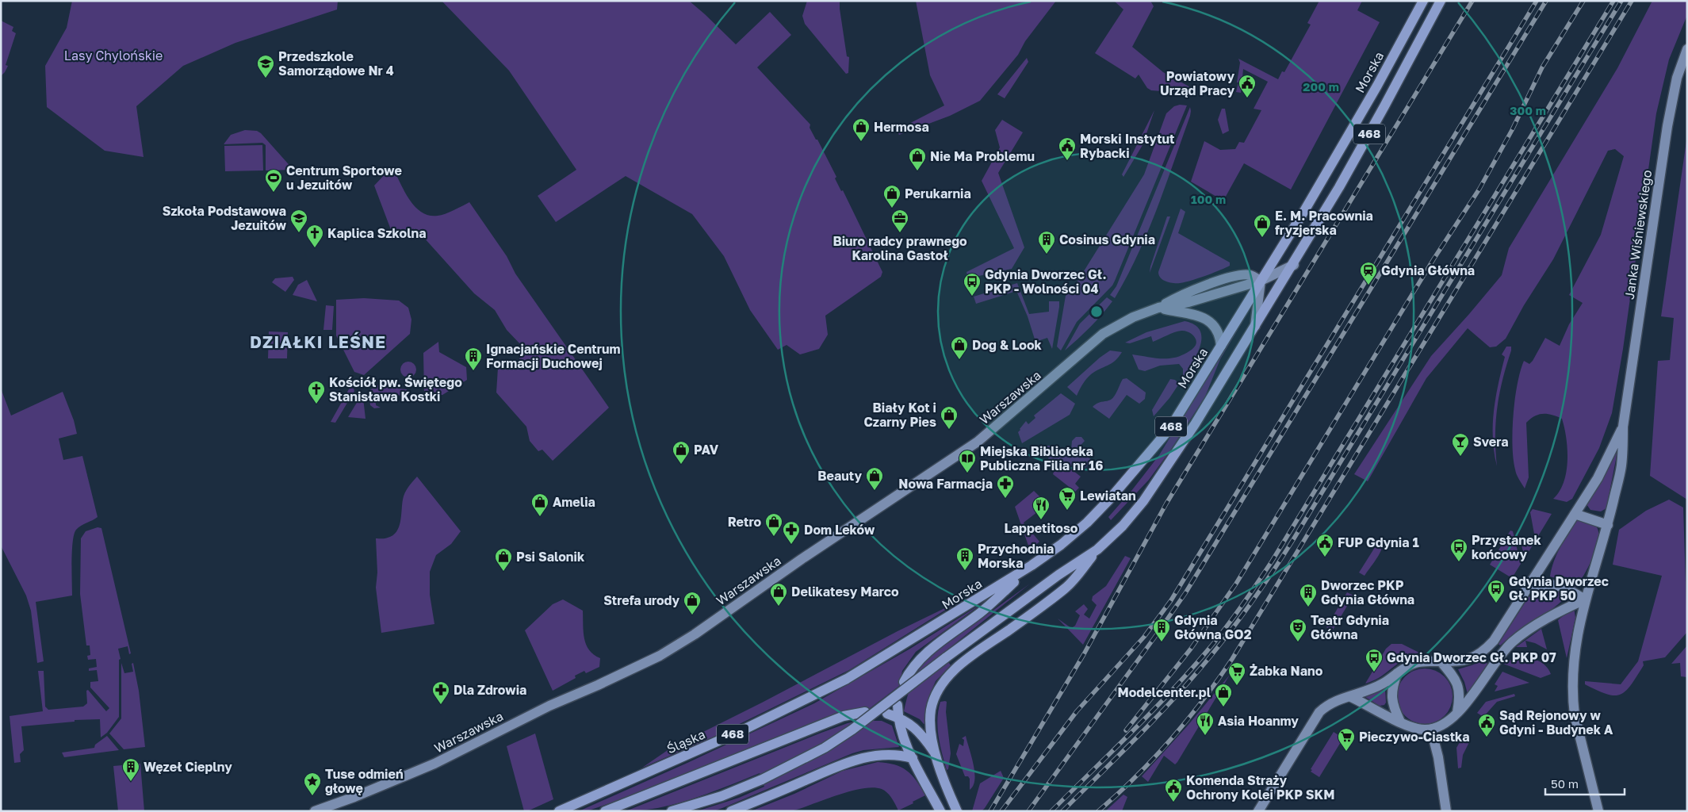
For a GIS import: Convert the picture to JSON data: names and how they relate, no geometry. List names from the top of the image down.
{
  "streets": {
    "main road": ["Morska", "468", "Śląska"],
    "street": ["Janka Wiśniewskiego", "Warszawska"]
  },
  "crossings": [
    ["Morska", "Warszawska"],
    ["Morska", "Śląska"],
    ["468", "Warszawska"]
  ],
  "districts": ["DZIAŁKI LEŚNE"],
  "parks": ["Lasy Chylońskie"],
  "places": {
    "school or university": ["Przedszkole Samorządowe Nr 4", "Szkoła Podstawowa Jezuitów"],
    "public building": [
      "Powiatowy Urząd Pracy",
      "Morski Instytut Rybacki",
      "FUP Gdynia 1",
      "Sąd Rejonowy w Gdyni - Budynek A",
      "Komenda Straży Ochrony Kolei PKP SKM"
    ],
    "shop": [
      "Hermosa",
      "Nie Ma Problemu",
      "Perukarnia",
      "E. M. Pracownia fryzjerska",
      "Dog & Look",
      "Biały Kot i Czarny Pies",
      "PAV",
      "Beauty",
      "Amelia",
      "Retro",
      "Psi Salonik",
      "Delikatesy Marco",
      "Strefa urody",
      "Modelcenter.pl"
    ],
    "sports": ["Centrum Sportowe u Jezuitów"],
    "office": ["Biuro radcy prawnego Karolina Gastoł"],
    "church": ["Kaplica Szkolna", "Kościół pw. Świętego Stanisława Kostki"],
    "building": [
      "Cosinus Gdynia",
      "Ignacjańskie Centrum Formacji Duchowej",
      "Przychodnia Morska",
      "Dworzec PKP Gdynia Główna",
      "Gdynia Główna GO2",
      "Węzeł Cieplny"
    ],
    "station": ["Gdynia Główna"],
    "bus stop": [
      "Gdynia Dworzec Gł. PKP - Wolności 04",
      "Przystanek końcowy",
      "Gdynia Dworzec Gł. PKP 50",
      "Gdynia Dworzec Gł. PKP 07"
    ],
    "bar": ["Svera"],
    "library": ["Miejska Biblioteka Publiczna Filia nr 16"],
    "pharmacy": ["Nowa Farmacja", "Dom Leków", "Dla Zdrowia"],
    "supermarket": ["Lewiatan", "Żabka Nano", "Pieczywo-Ciastka"],
    "restaurant": ["Lappetitoso", "Asia Hoanmy"],
    "theatre": ["Teatr Gdynia Główna"],
    "place": ["Tuse odmień głowę"]
  },
  "scale_bar": "50 m",
  "rings": ["200 m", "300 m", "100 m"]
}
